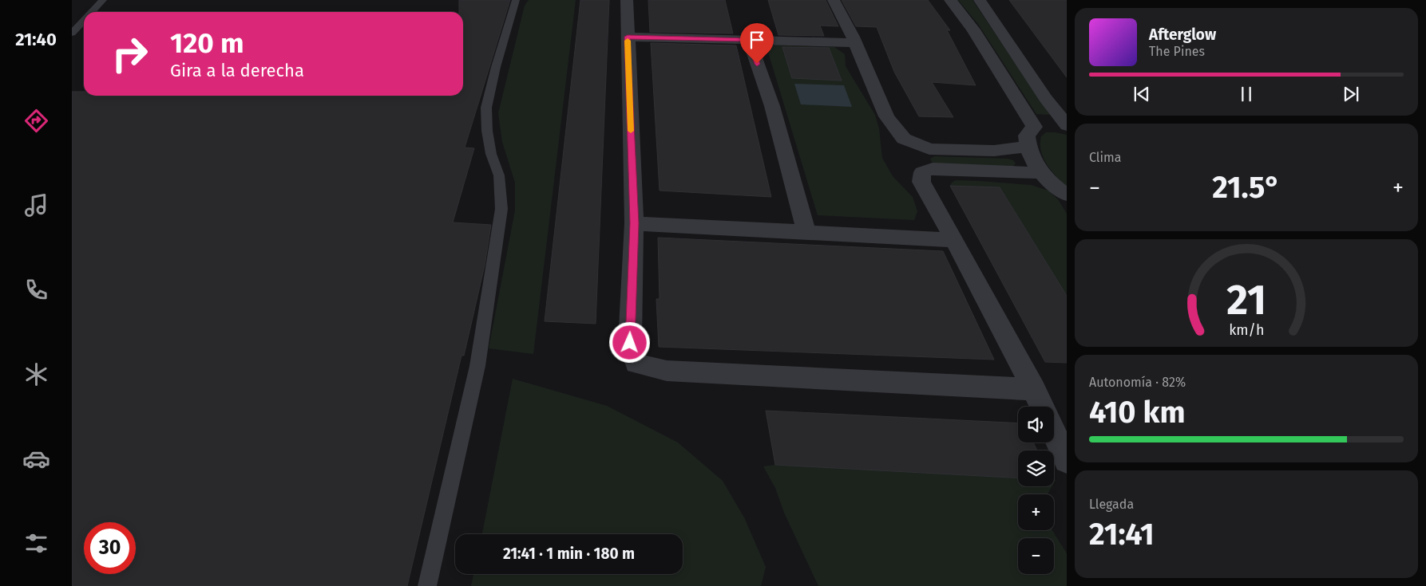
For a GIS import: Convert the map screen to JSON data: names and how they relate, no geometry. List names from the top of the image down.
{
  "page": {
    "tabs": "21:40",
    "turn": ["120 m", "Gira a la derecha"],
    "song": ["Afterglow", "The Pines"],
    "tile": [
      "Clima",
      ["Autonomía · 82%", "410 km"],
      ["Llegada", "21:41"]
    ],
    "heat": ["−", "21.5°", "+"],
    "map_buttons": ["+", "−"],
    "limit": "30",
    "trip": "21:41 · 1 min · 180 m",
    "gauge": ["21", "km/h"]
  }
}
